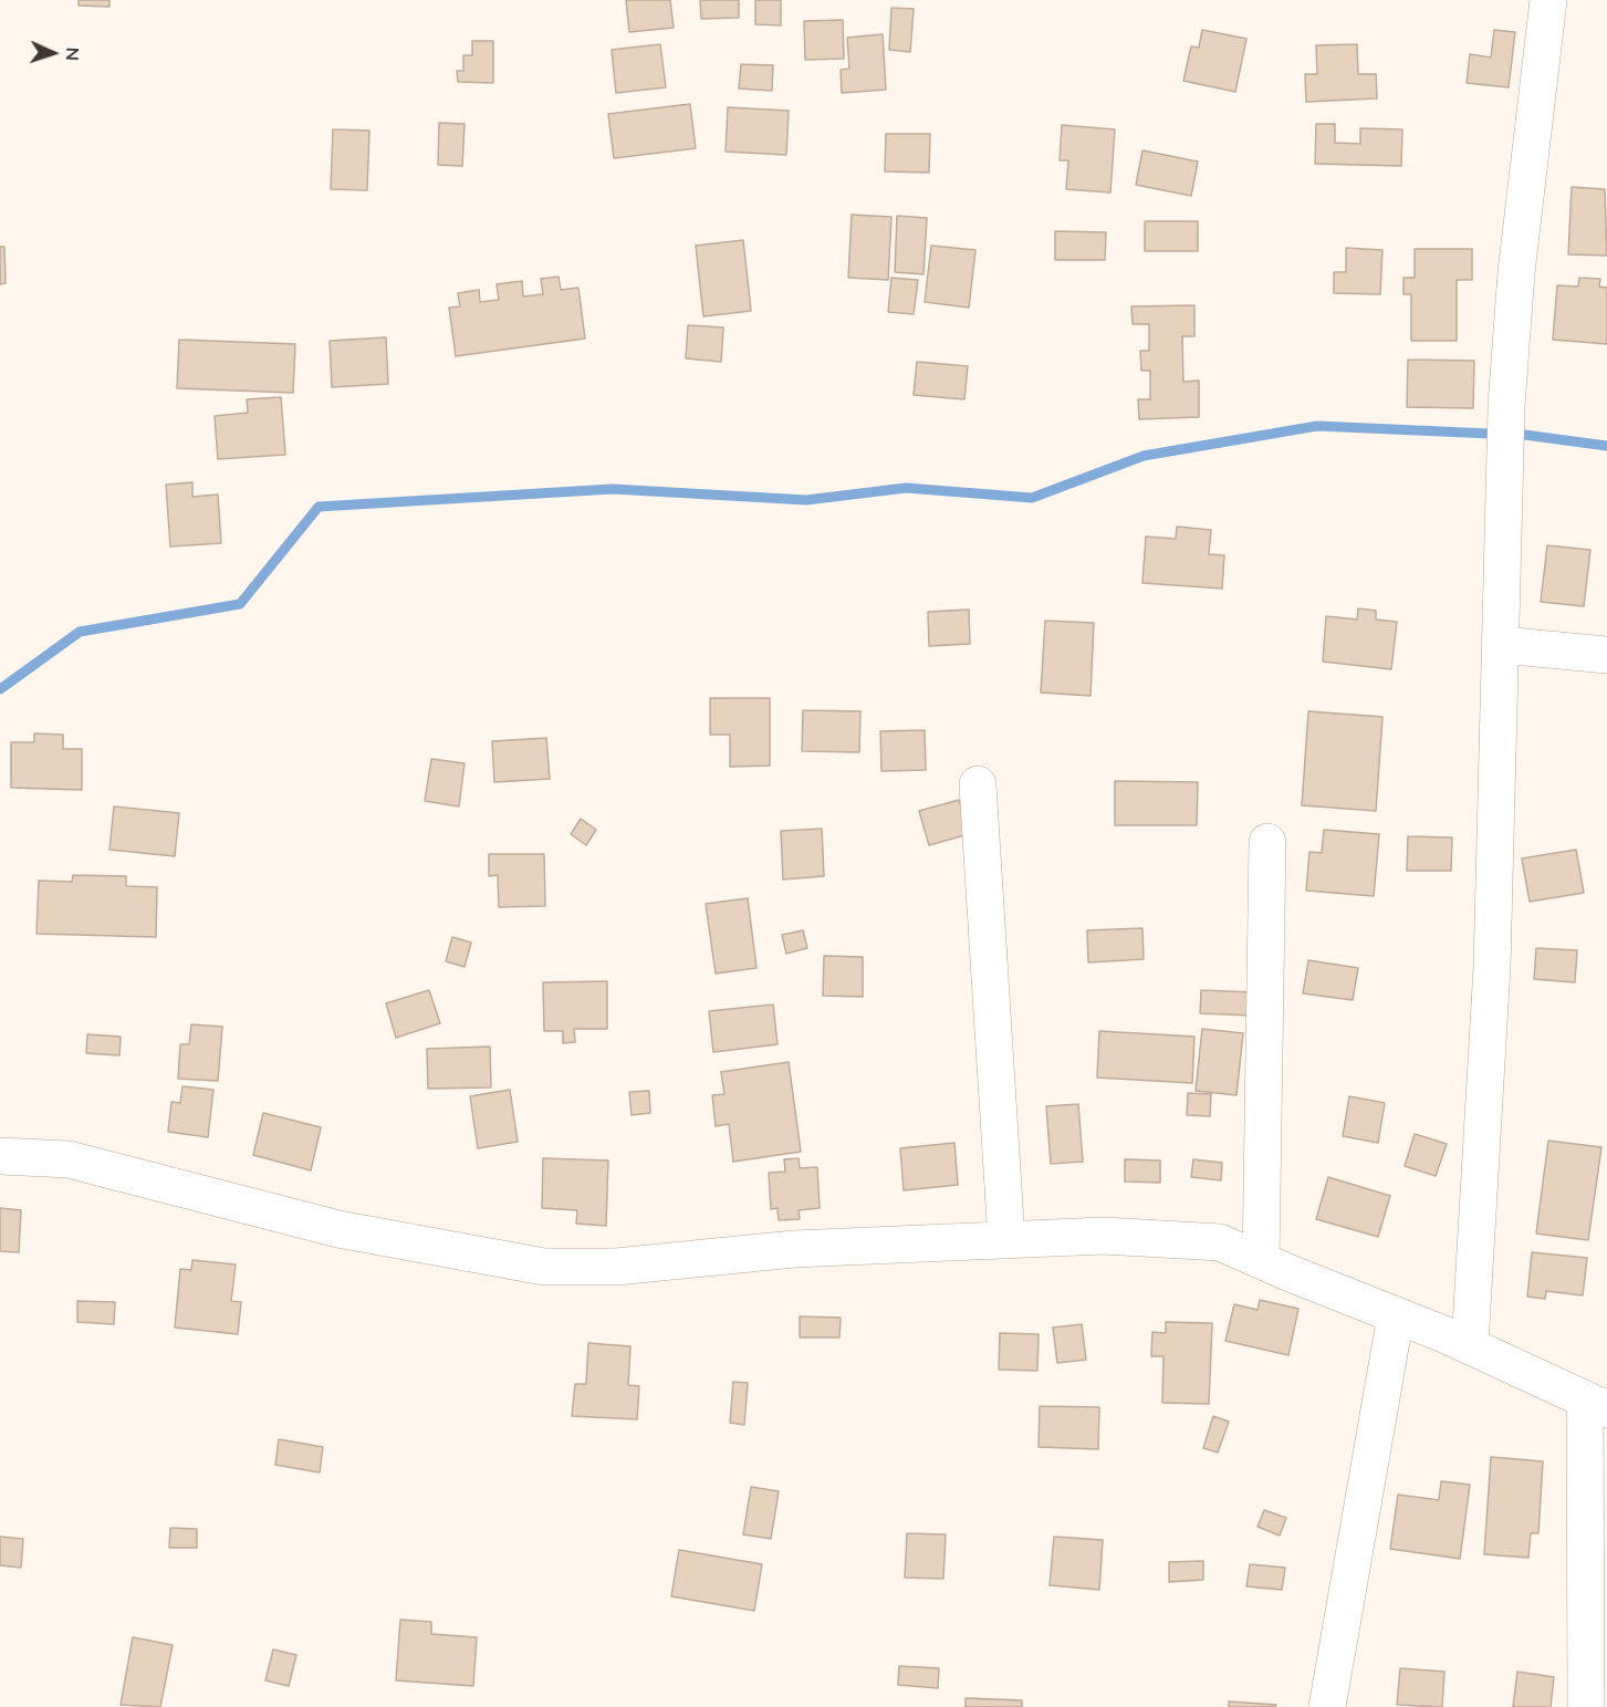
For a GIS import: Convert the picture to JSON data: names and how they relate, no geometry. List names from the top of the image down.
{
  "north": "right"
}
